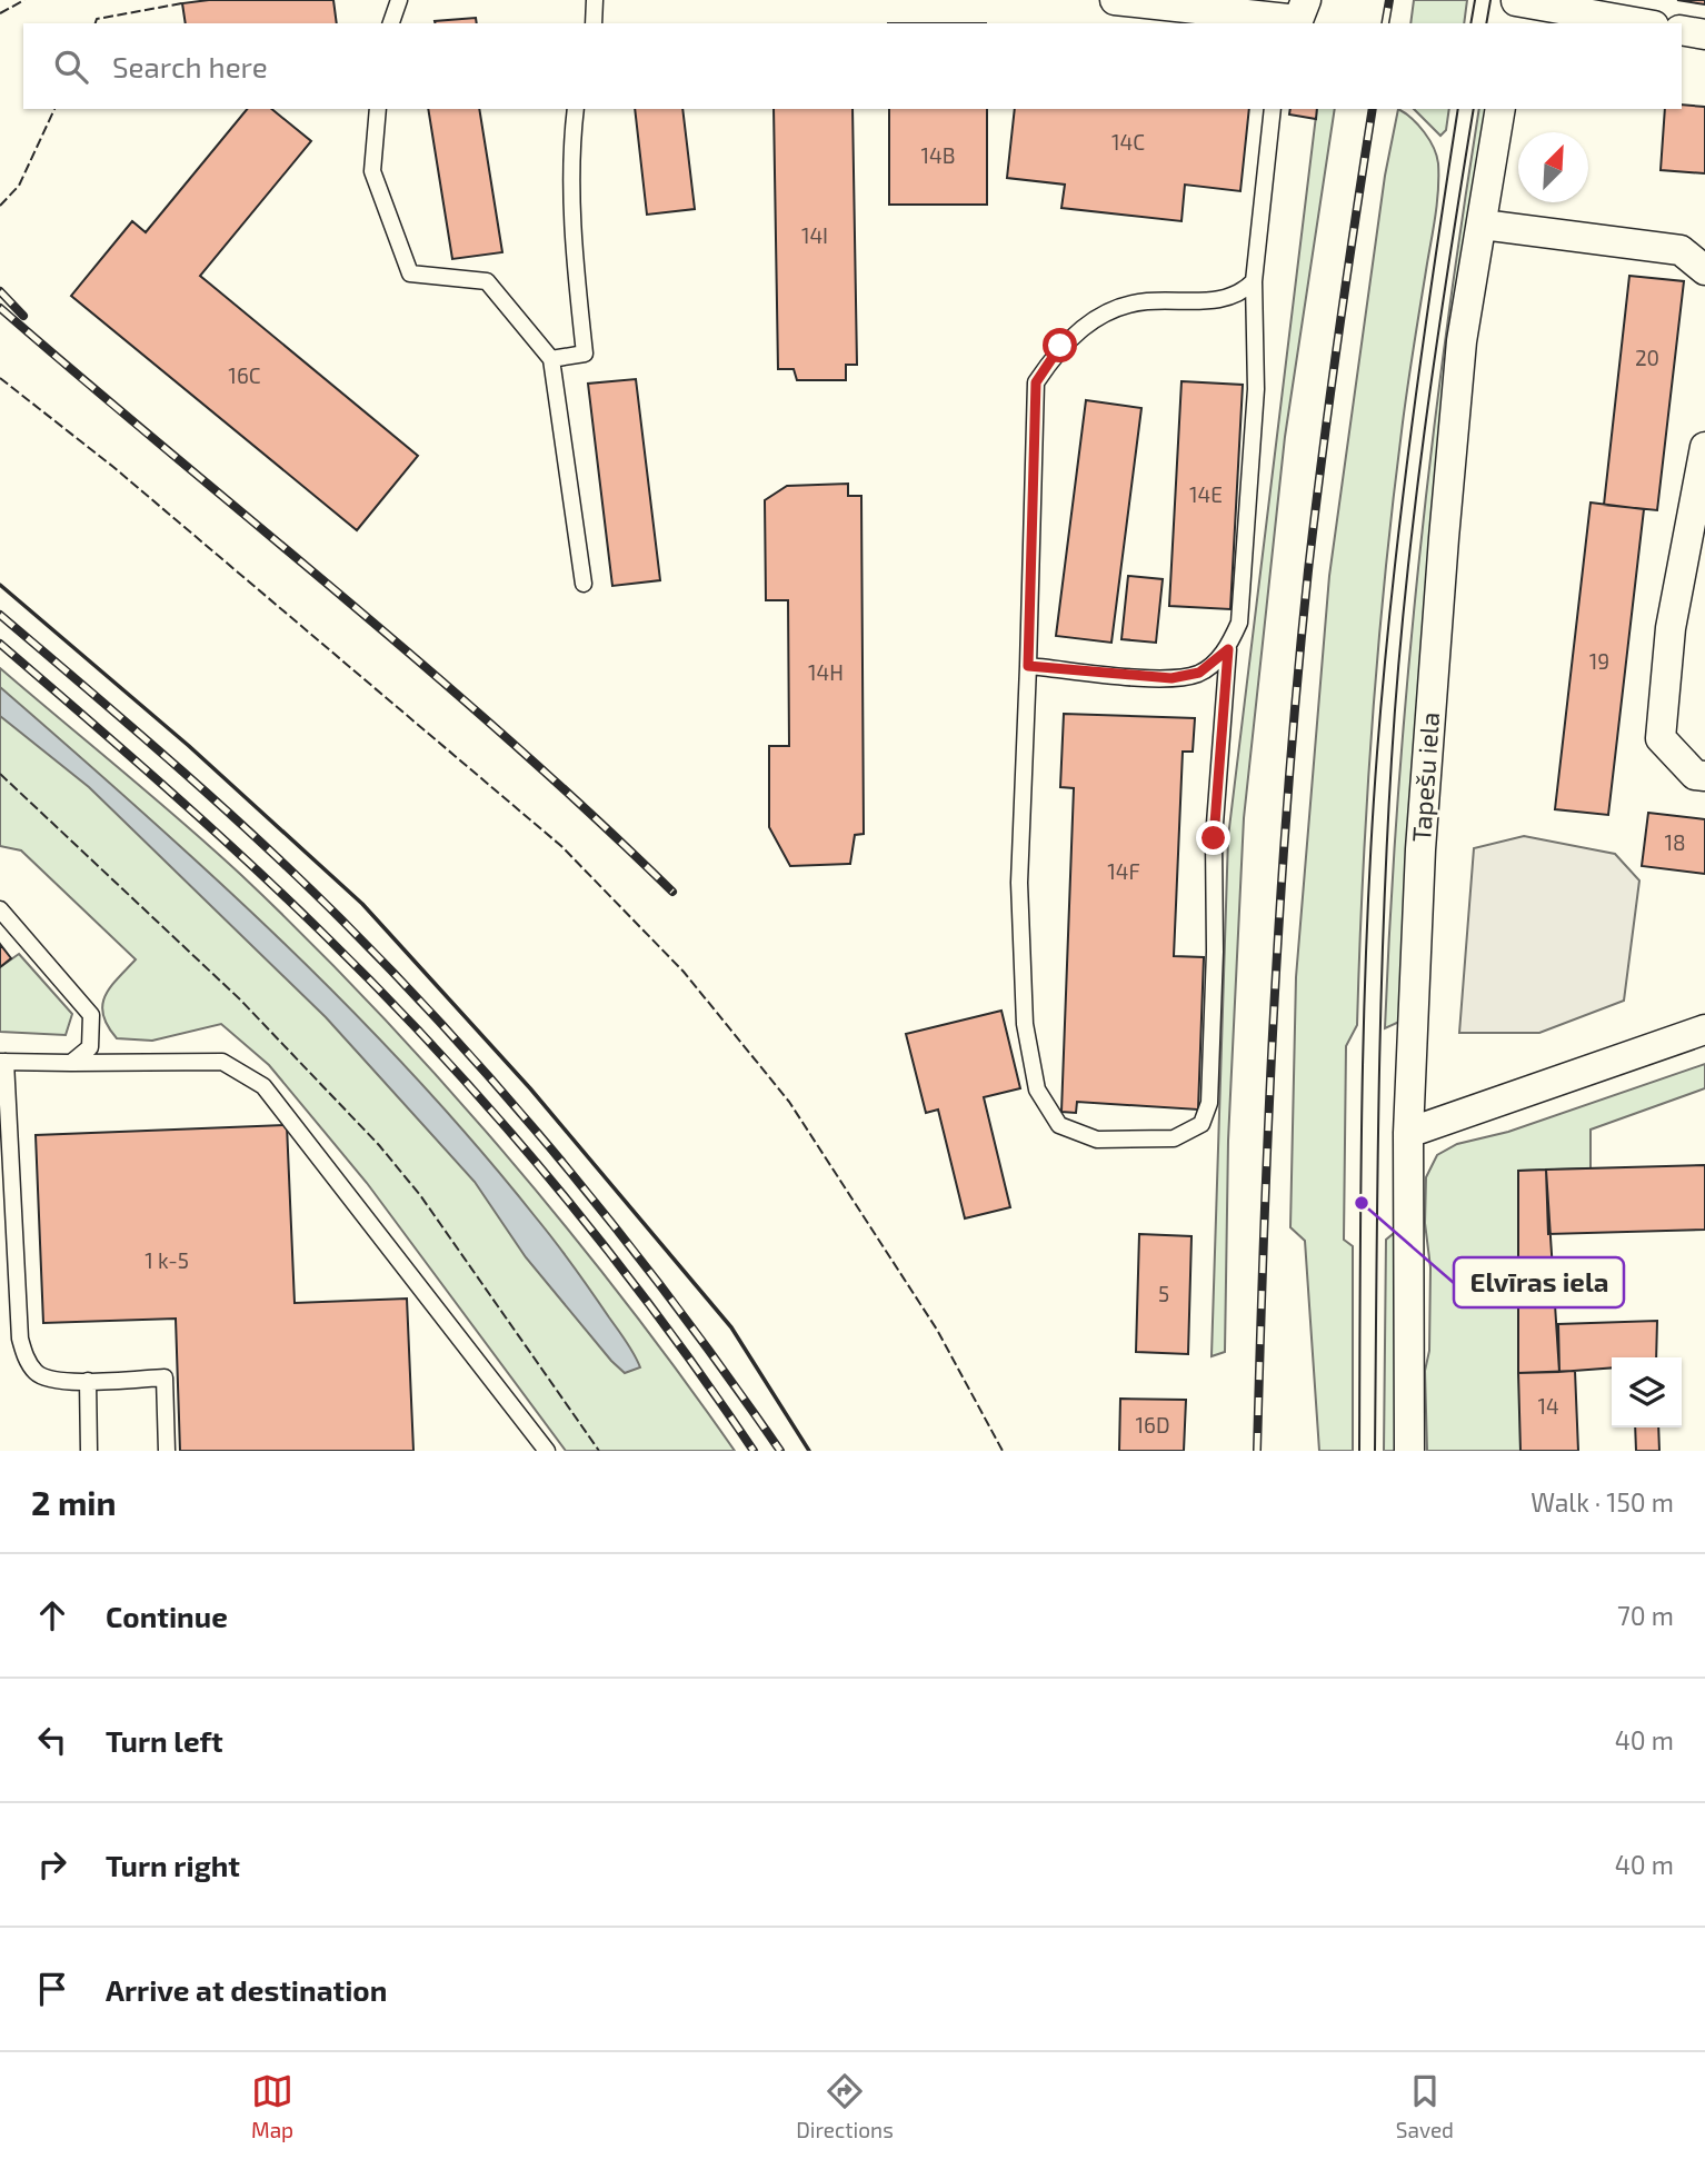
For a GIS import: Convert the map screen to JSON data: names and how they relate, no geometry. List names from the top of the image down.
{
  "streets": {
    "street": ["Tapešu iela"]
  },
  "places": ["Elvīras iela"],
  "house_numbers": [
    "14C",
    "14B",
    "14I",
    "20",
    "16C",
    "14E",
    "19",
    "14H",
    "18",
    "14F",
    "1 k-5",
    "5",
    "14",
    "16D"
  ],
  "north": "top right",
  "page": {
    "search": "Search here",
    "heading": ["2 min", "Walk · 150 m"],
    "list": [
      ["Continue", "70 m"],
      ["Turn left", "40 m"],
      ["Turn right", "40 m"],
      "Arrive at destination"
    ],
    "nav": ["Map", "Directions", "Saved"]
  }
}
